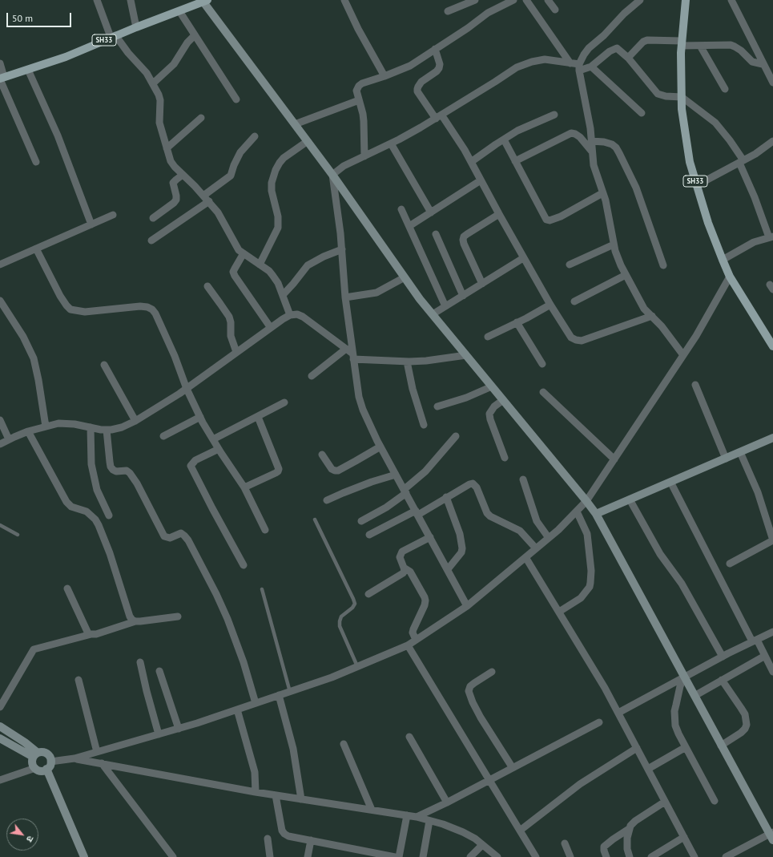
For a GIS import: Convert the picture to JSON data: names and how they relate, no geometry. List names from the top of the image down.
{
  "streets": {
    "main road": ["SH33"]
  },
  "scale_bar": "50 m",
  "north": "bottom right"
}
